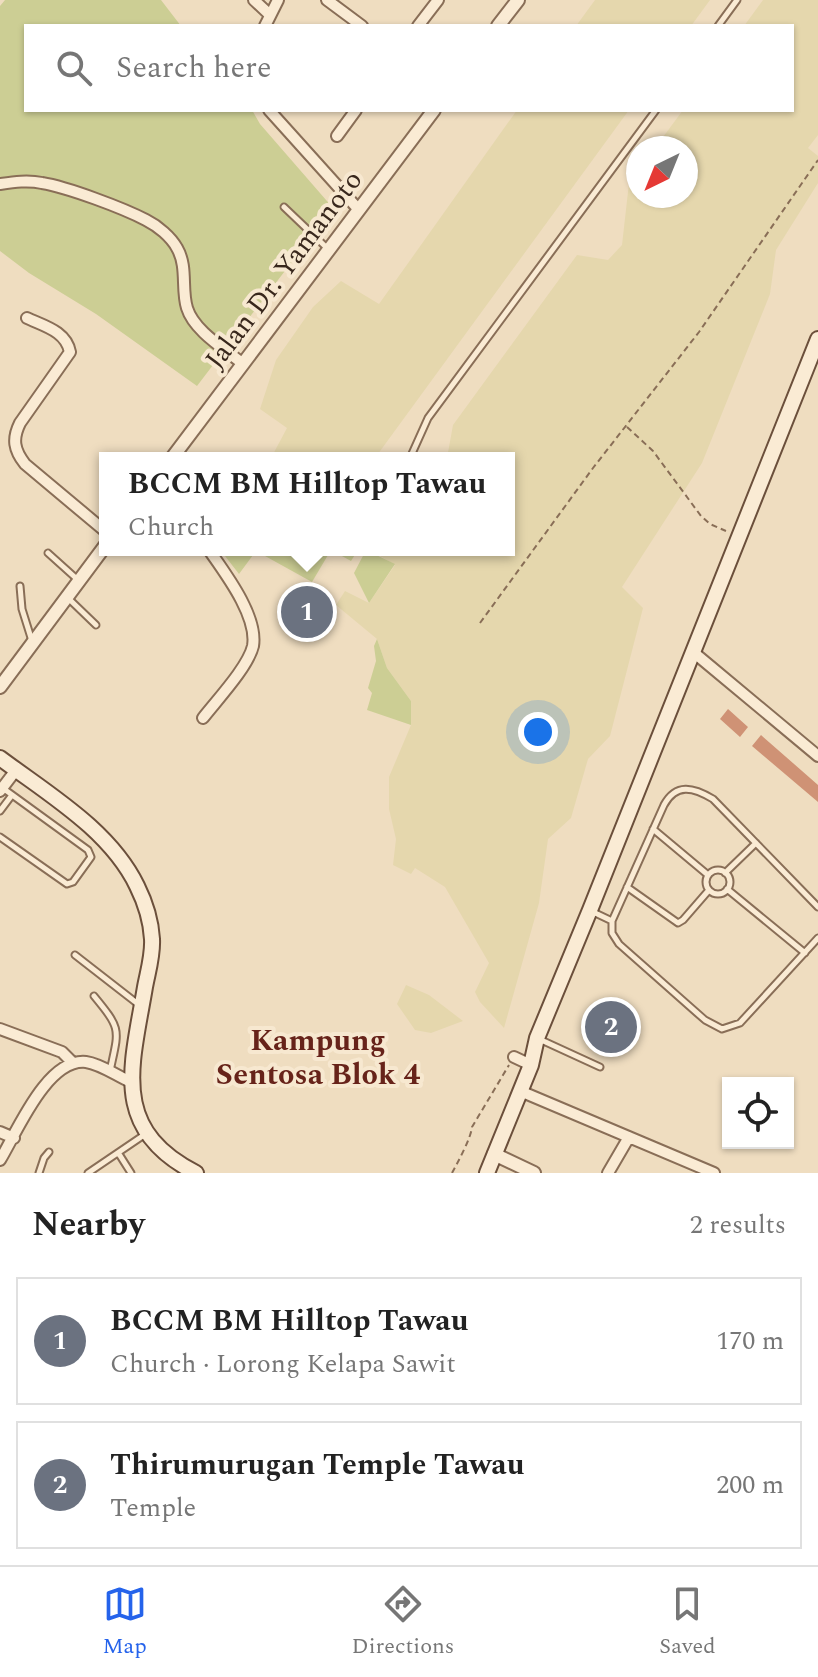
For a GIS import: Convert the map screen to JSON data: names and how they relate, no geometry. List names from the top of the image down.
{
  "streets": {
    "street": ["Jalan Dr. Yamanoto"]
  },
  "districts": ["Kampung Sentosa Blok 4"],
  "north": "bottom left",
  "page": {
    "search": "Search here",
    "popup": ["BCCM BM Hilltop Tawau", "Church"],
    "pins": ["1", "2"],
    "heading": ["Nearby", "2 results"],
    "list": [
      {
        "mark": "1",
        "name": "BCCM BM Hilltop Tawau",
        "note": "Church · Lorong Kelapa Sawit",
        "value": "170 m"
      },
      {
        "mark": "2",
        "name": "Thirumurugan Temple Tawau",
        "note": "Temple",
        "value": "200 m"
      }
    ],
    "nav": ["Map", "Directions", "Saved"]
  }
}
